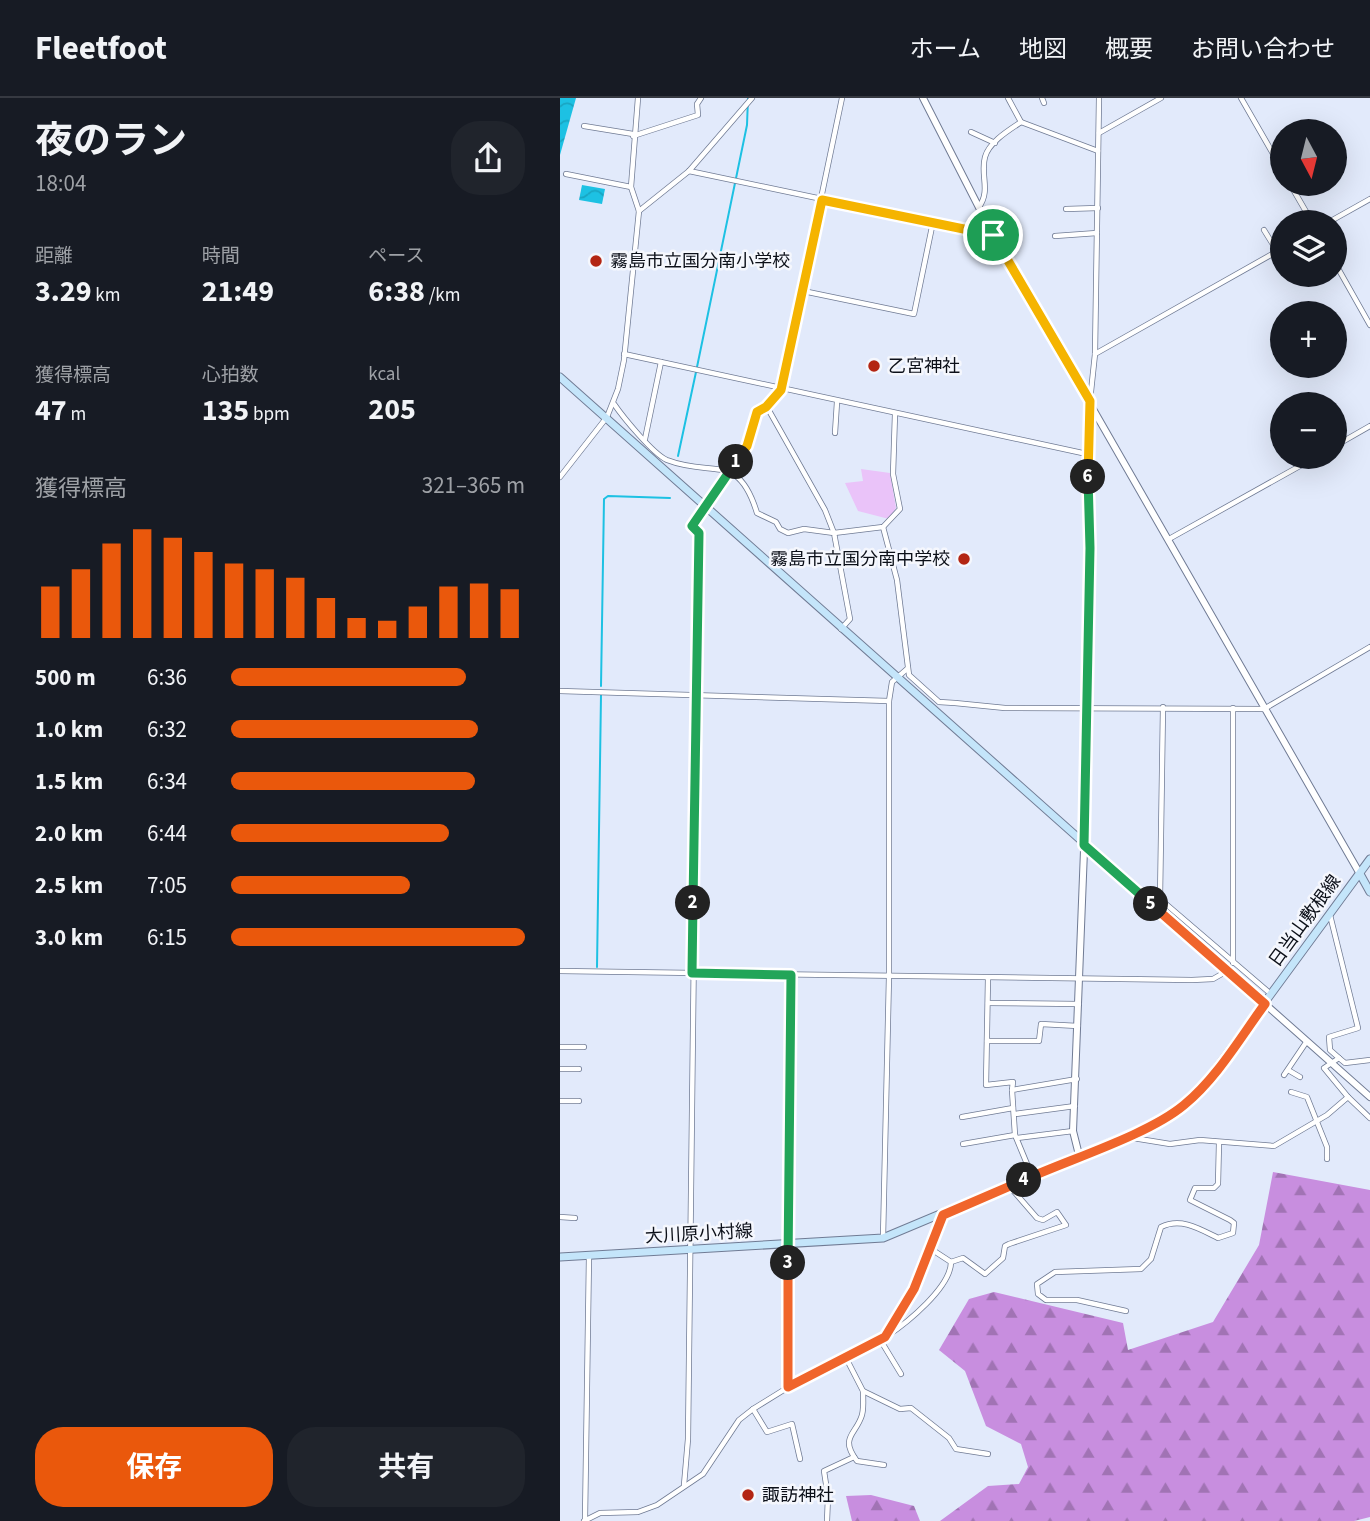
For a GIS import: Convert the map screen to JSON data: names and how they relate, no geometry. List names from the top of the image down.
{
  "streets": {
    "main road": ["日当山敷根線", "大川原小村線"]
  },
  "crossings": [
    ["日当山敷根線", "大川原小村線"]
  ],
  "places": [
    "霧島市立国分南小学校",
    "乙宮神社",
    "霧島市立国分南中学校",
    "諏訪神社"
  ],
  "north": "bottom",
  "page": {
    "header": "Fleetfoot",
    "nav": [
      "ホーム",
      "地図",
      "概要",
      "お問い合わせ"
    ],
    "heading": ["夜のラン", "18:04"],
    "map_buttons": ["+", "−"],
    "stats": [
      ["距離", "3.29 km"],
      ["時間", "21:49"],
      ["ペース", "6:38 /km"],
      ["獲得標高", "47 m"],
      ["心拍数", "135 bpm"],
      ["kcal", "205"]
    ],
    "pins": [
      "1",
      "6",
      "2",
      "5",
      "4",
      "3"
    ],
    "chart": ["獲得標高", "321–365 m"],
    "list": [
      {
        "name": "500 m",
        "note": "6:36"
      },
      {
        "name": "1.0 km",
        "note": "6:32"
      },
      {
        "name": "1.5 km",
        "note": "6:34"
      },
      {
        "name": "2.0 km",
        "note": "6:44"
      },
      {
        "name": "2.5 km",
        "note": "7:05"
      },
      {
        "name": "3.0 km",
        "note": "6:15"
      }
    ],
    "buttons": ["保存", "共有"]
  }
}
